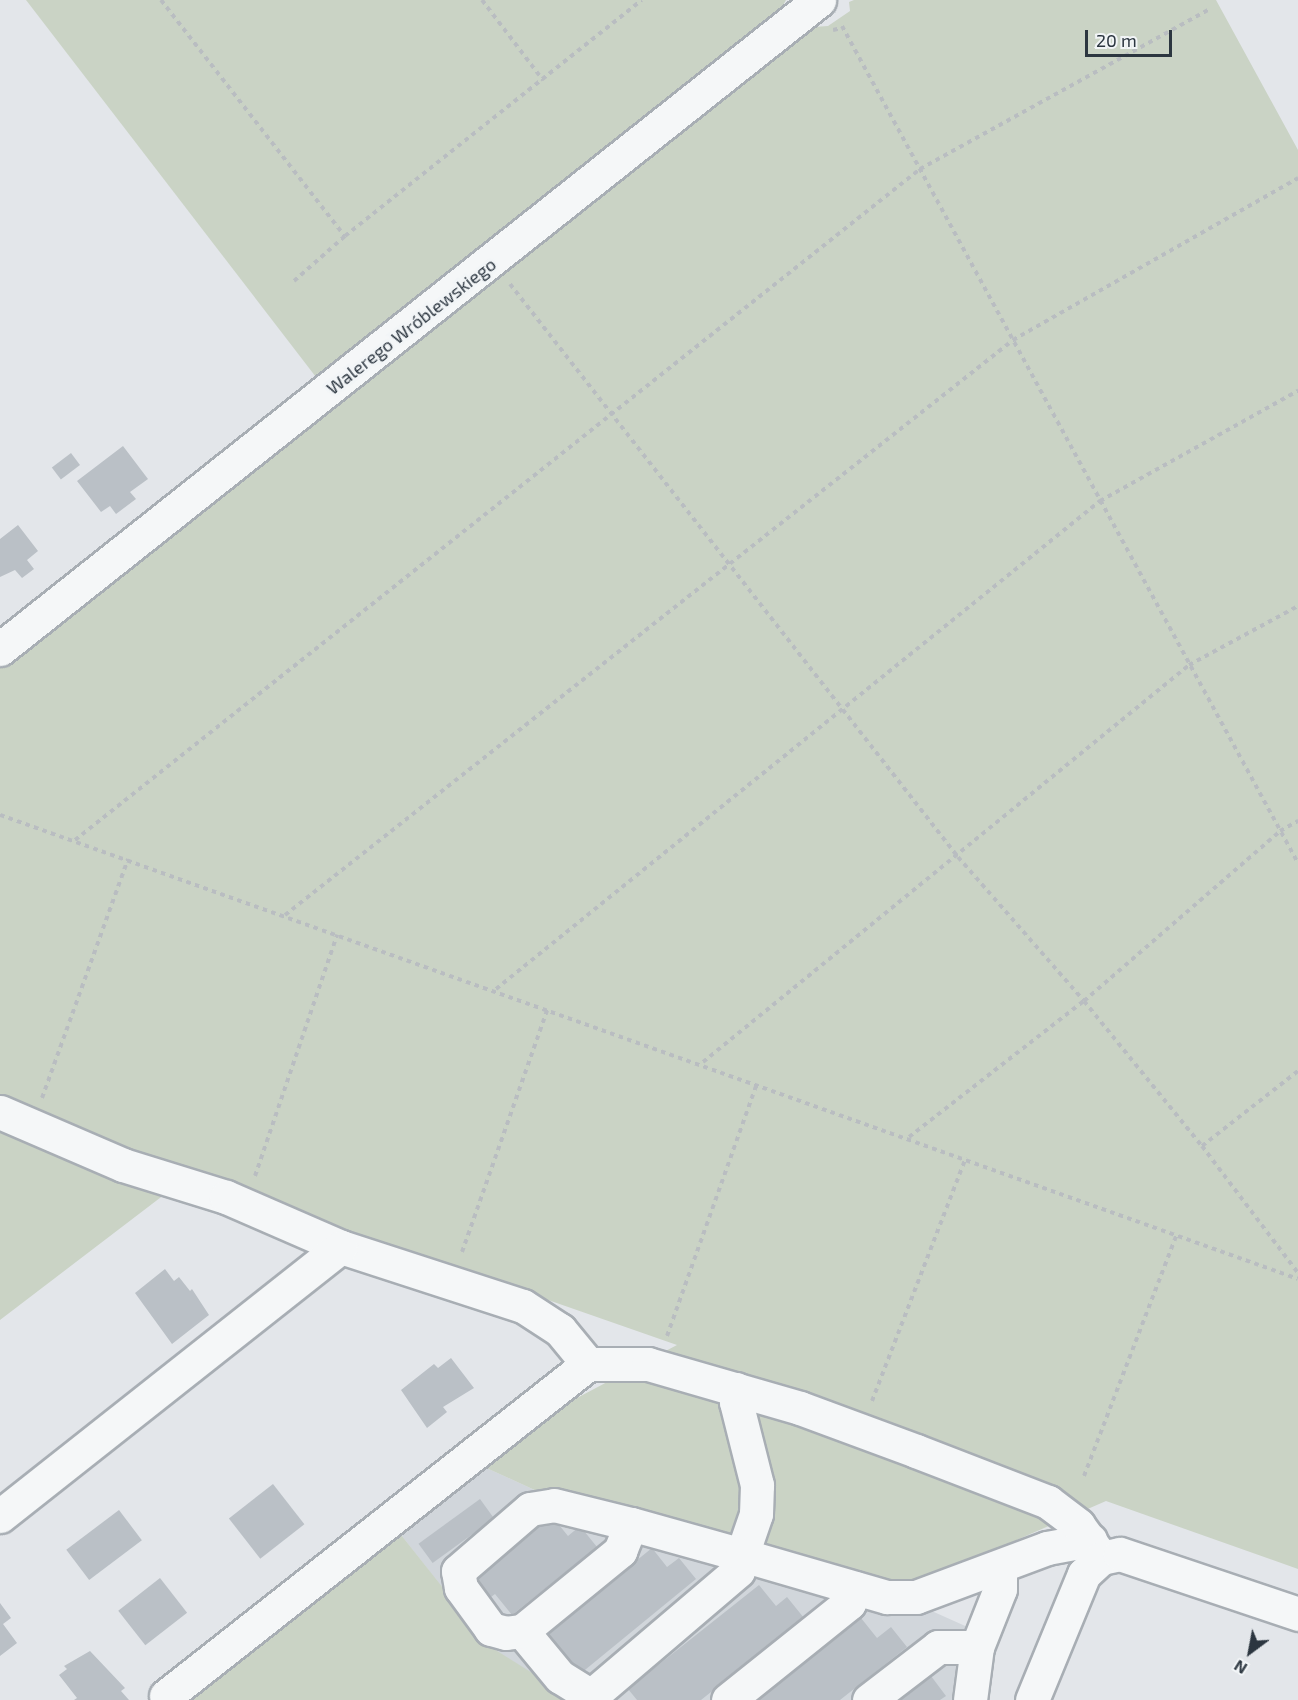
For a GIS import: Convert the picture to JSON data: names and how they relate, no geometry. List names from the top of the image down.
{
  "streets": {
    "street": ["Walerego Wróblewskiego"]
  },
  "scale_bar": "20 m",
  "north": "bottom left"
}
